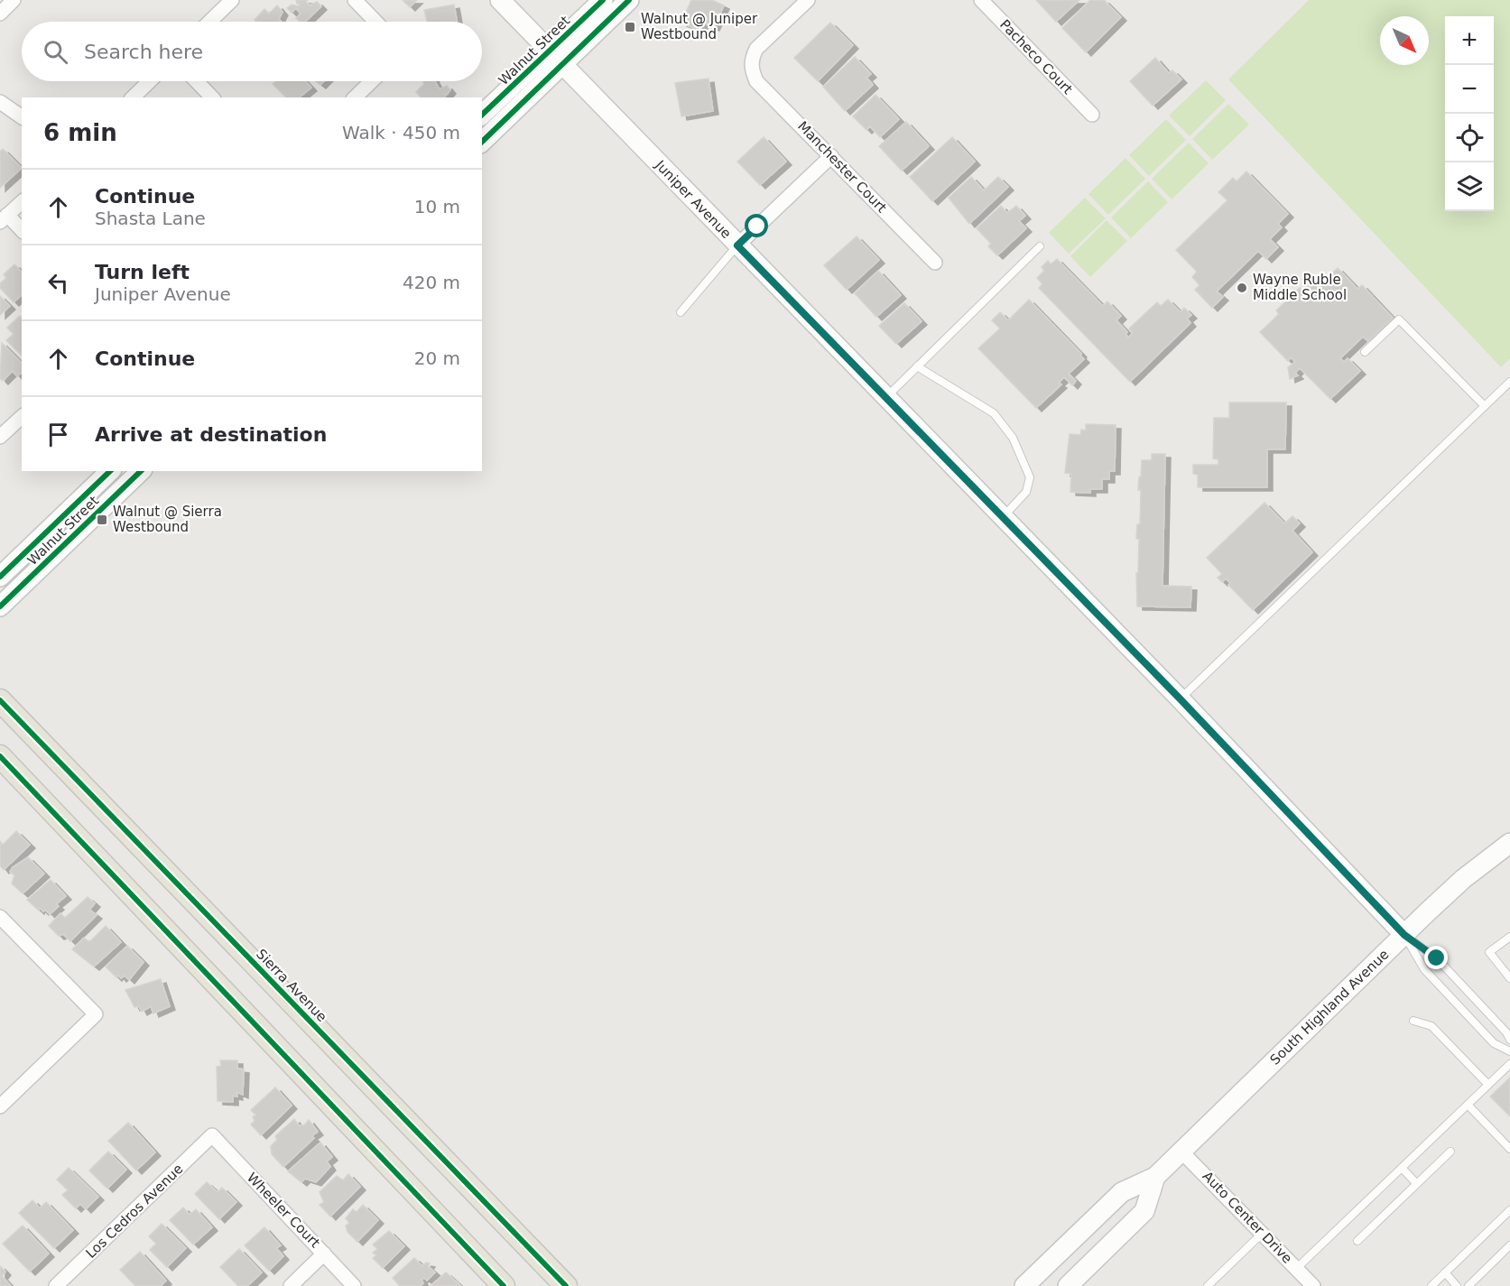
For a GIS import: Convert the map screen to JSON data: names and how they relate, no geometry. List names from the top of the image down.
{
  "streets": {
    "main road": ["Sierra Avenue"],
    "street": [
      "Walnut Street",
      "Pacheco Court",
      "Manchester Court",
      "Juniper Avenue",
      "South Highland Avenue",
      "Wheeler Court",
      "Los Cedros Avenue",
      "Auto Center Drive"
    ]
  },
  "crossings": [
    ["Walnut Street", "Juniper Avenue"],
    ["Juniper Avenue", "South Highland Avenue"],
    ["South Highland Avenue", "Auto Center Drive"],
    ["Wheeler Court", "Los Cedros Avenue"]
  ],
  "places": {
    "transit": ["Walnut @ Juniper Westbound", "Walnut @ Sierra Westbound"],
    "other": ["Wayne Ruble Middle School"]
  },
  "north": "bottom right",
  "page": {
    "map_buttons": ["+", "−"],
    "search": "Search here",
    "heading": ["6 min", "Walk · 450 m"],
    "list": [
      ["Continue", "Shasta Lane", "10 m"],
      ["Turn left", "Juniper Avenue", "420 m"],
      ["Continue", "20 m"],
      "Arrive at destination"
    ]
  }
}
